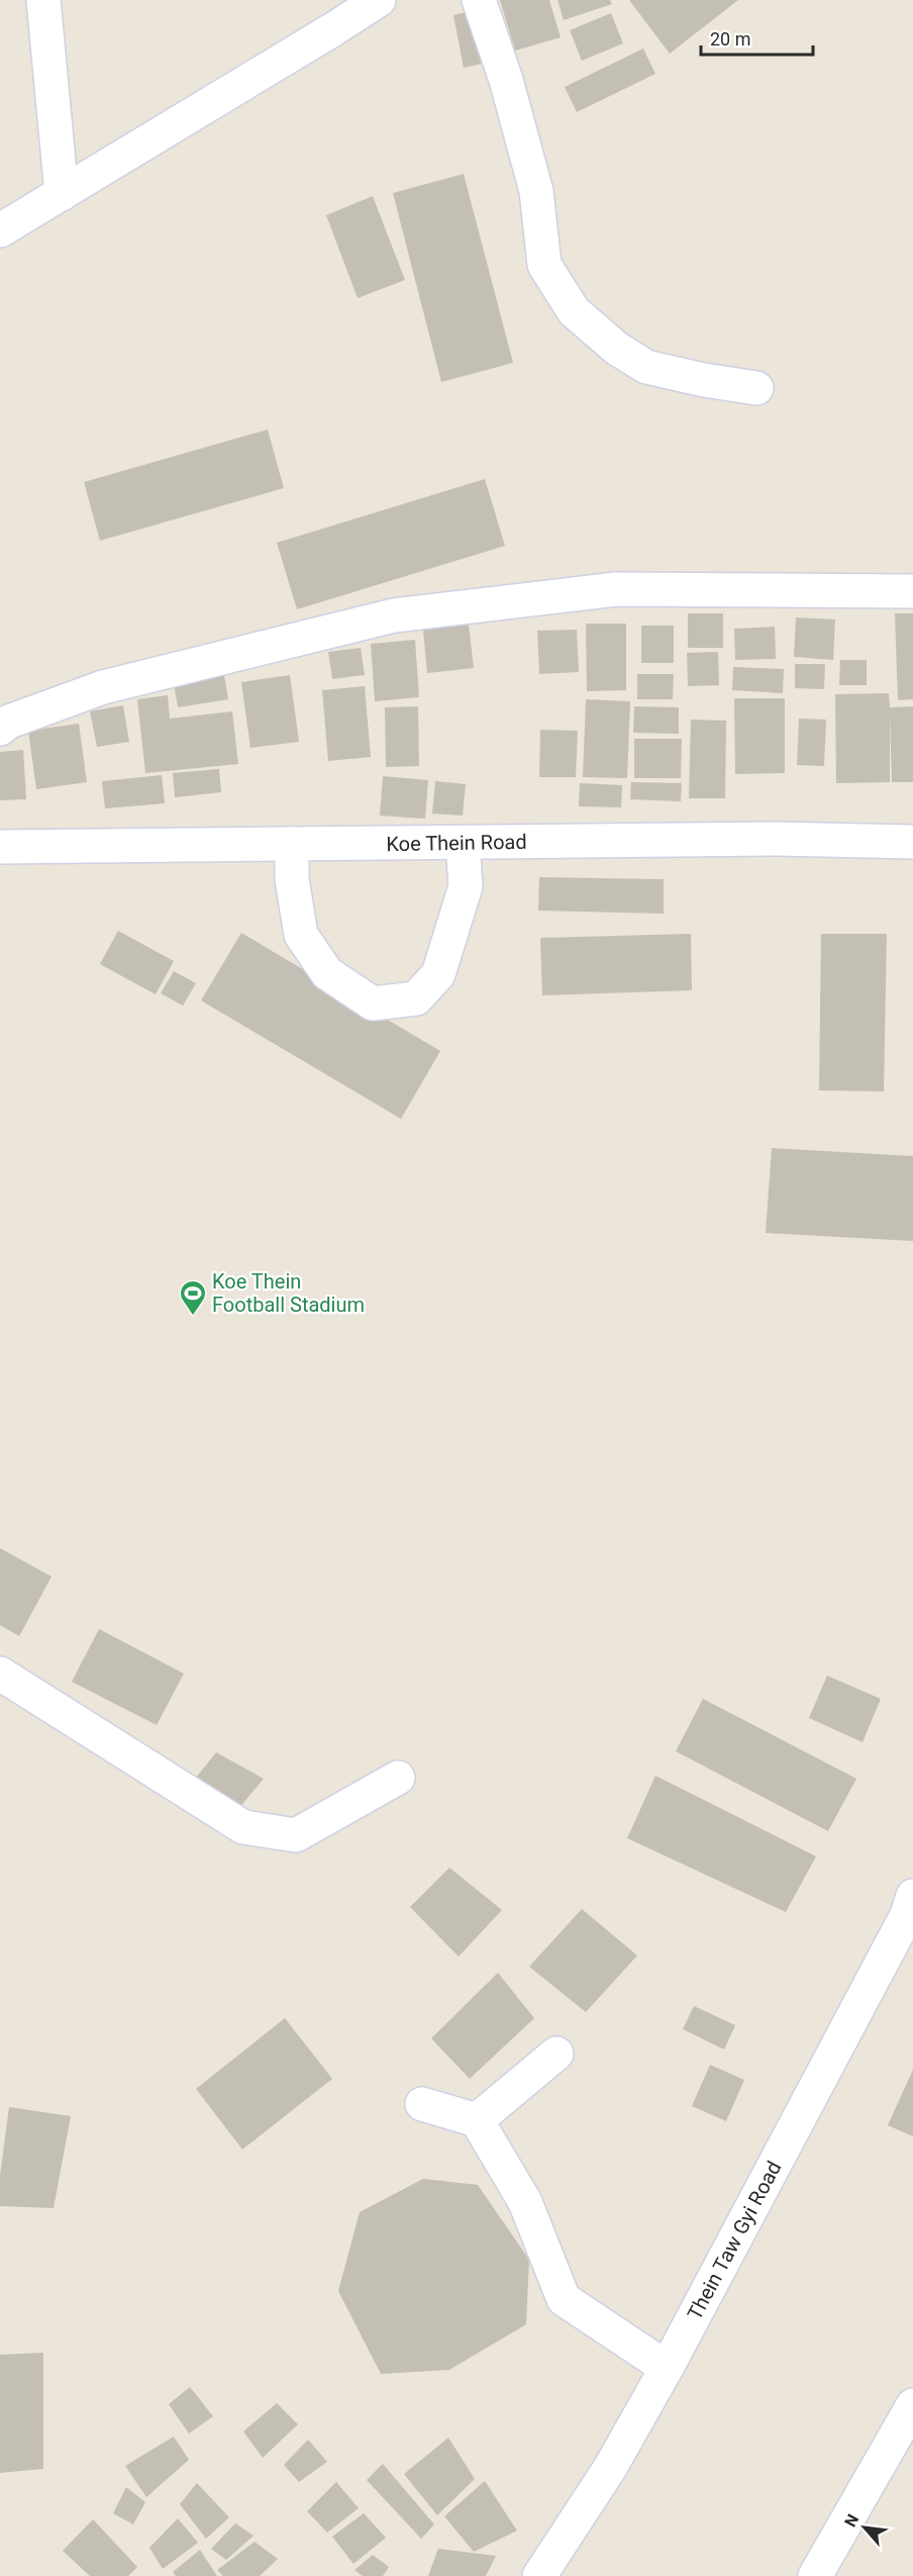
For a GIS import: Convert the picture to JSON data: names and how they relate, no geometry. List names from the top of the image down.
{
  "streets": {
    "street": ["Koe Thein Road", "Thein Taw Gyi Road"]
  },
  "places": {
    "sports": ["Koe Thein Football Stadium"]
  },
  "scale_bar": "20 m",
  "north": "top left"
}
